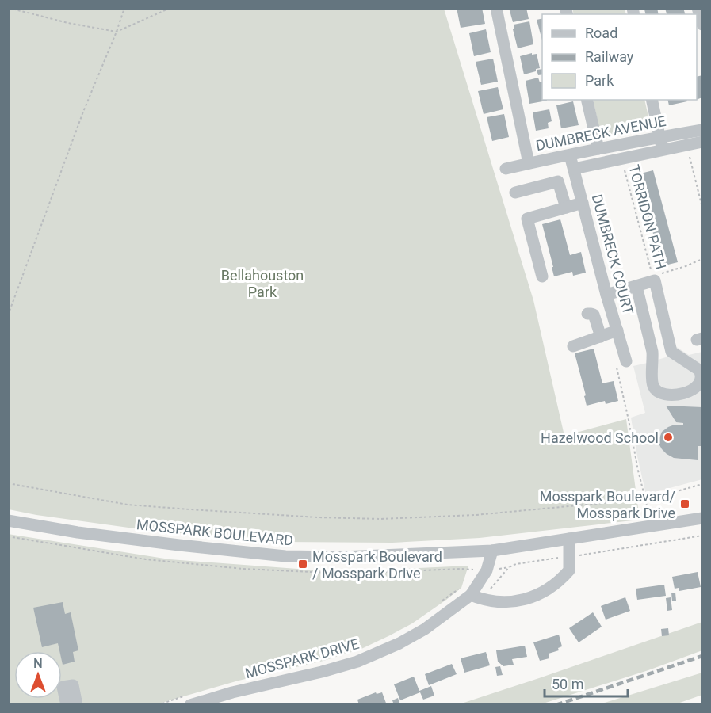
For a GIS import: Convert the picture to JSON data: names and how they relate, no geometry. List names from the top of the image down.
{
  "streets": {
    "street": [
      "DUMBRECK AVENUE",
      "DUMBRECK COURT",
      "MOSSPARK BOULEVARD",
      "MOSSPARK DRIVE"
    ],
    "path": ["TORRIDON PATH"]
  },
  "crossings": [
    ["DUMBRECK AVENUE", "TORRIDON PATH"],
    ["DUMBRECK AVENUE", "DUMBRECK COURT"],
    ["MOSSPARK BOULEVARD", "MOSSPARK DRIVE"]
  ],
  "parks": ["Bellahouston Park"],
  "places": {
    "other": ["Hazelwood School"],
    "transit": ["Mosspark Boulevard/ Mosspark Drive", "Mosspark Boulevard / Mosspark Drive"]
  },
  "legend": ["Road", "Railway", "Park"],
  "scale_bar": "50 m",
  "north": "top"
}
